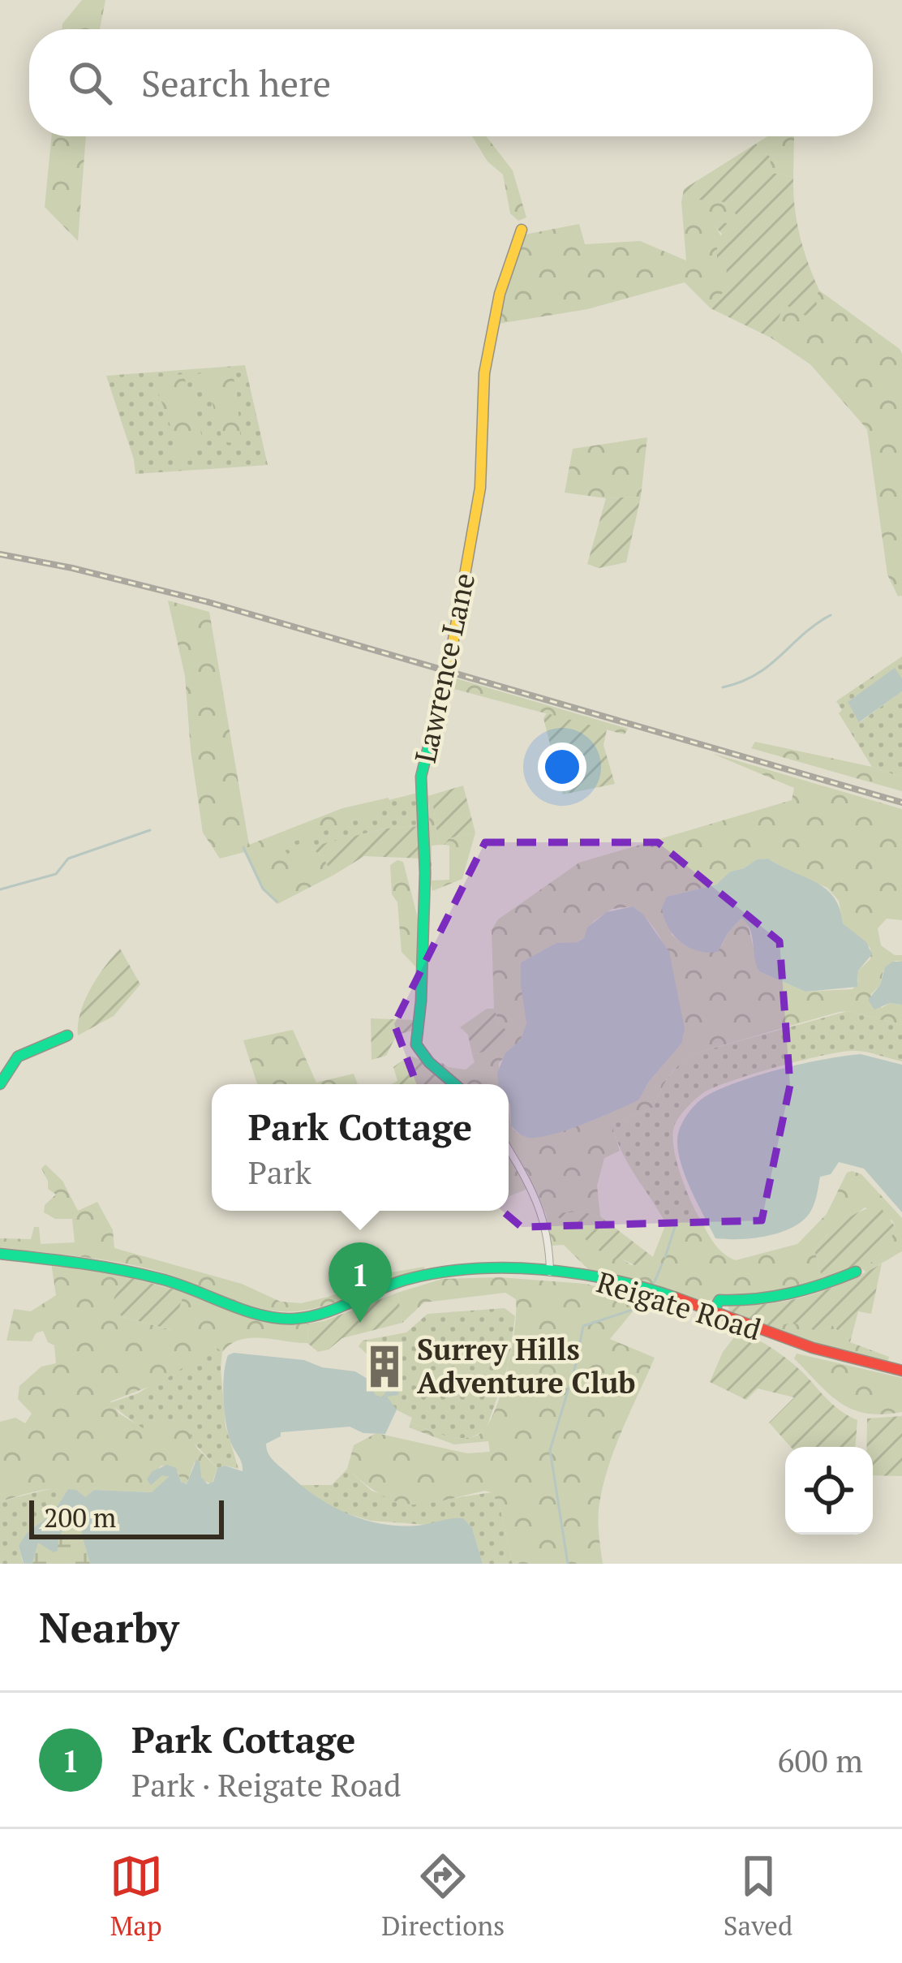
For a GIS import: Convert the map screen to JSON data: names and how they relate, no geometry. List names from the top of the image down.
{
  "streets": {
    "street": ["Lawrence Lane", "Reigate Road"]
  },
  "places": {
    "building": ["Surrey Hills Adventure Club"]
  },
  "scale_bar": "200 m",
  "page": {
    "search": "Search here",
    "popup": ["Park Cottage", "Park"],
    "pins": "1",
    "scale": "200 m",
    "heading": "Nearby",
    "list": [
      {
        "mark": "1",
        "name": "Park Cottage",
        "note": "Park · Reigate Road",
        "value": "600 m"
      }
    ],
    "nav": ["Map", "Directions", "Saved"]
  }
}
